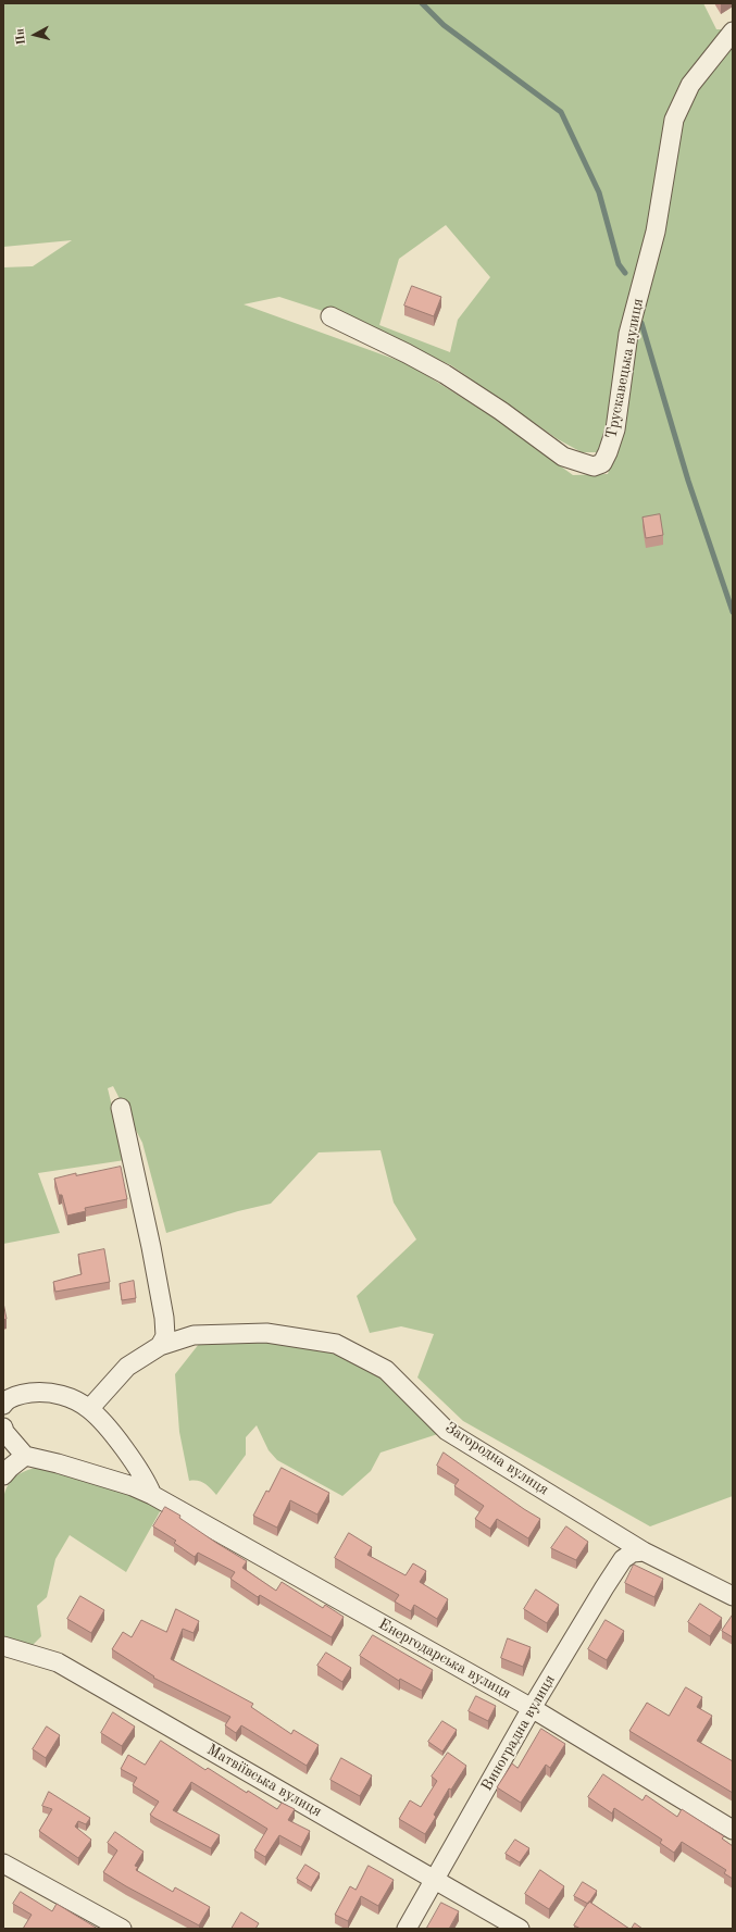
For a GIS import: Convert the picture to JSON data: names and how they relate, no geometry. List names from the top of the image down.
{
  "streets": {
    "street": [
      "Трускавецька вулиця",
      "Загородна вулиця",
      "Енергодарська вулиця",
      "Виноградна вулиця",
      "Матвіївська вулиця"
    ]
  },
  "crossings": [
    ["Загородна вулиця", "Виноградна вулиця"],
    ["Енергодарська вулиця", "Виноградна вулиця"],
    ["Виноградна вулиця", "Матвіївська вулиця"]
  ],
  "north": "left"
}
